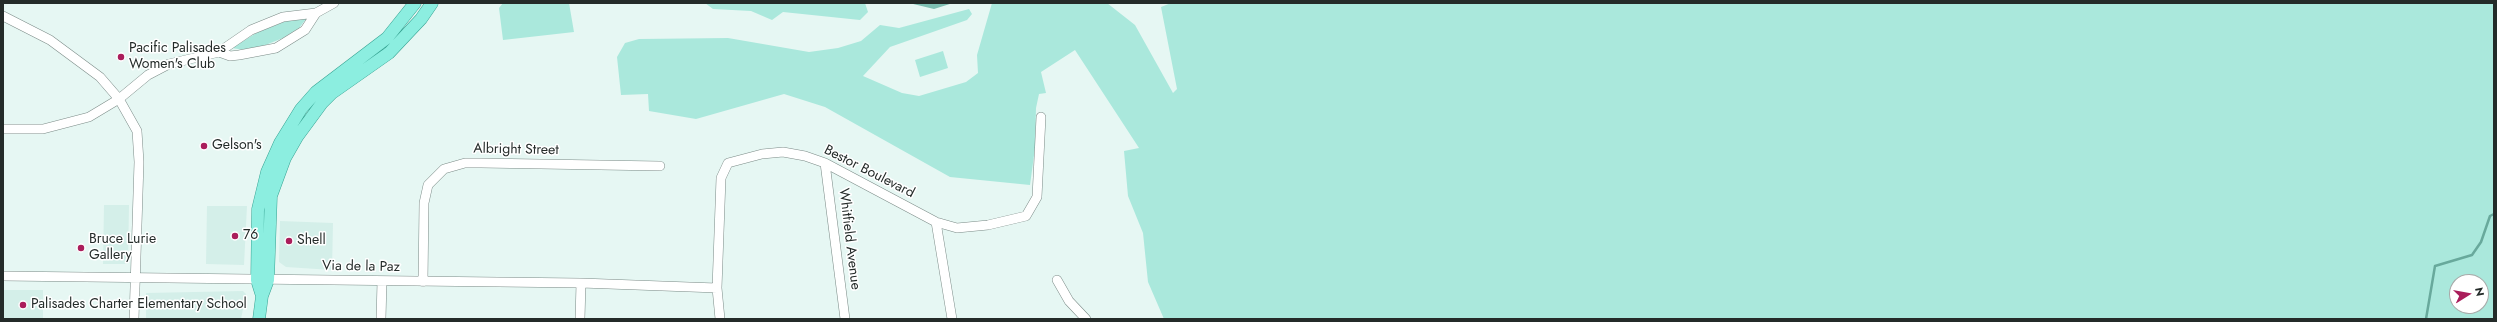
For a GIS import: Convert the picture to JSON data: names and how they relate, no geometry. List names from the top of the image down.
{
  "streets": {
    "street": [
      "Albright Street",
      "Bestor Boulevard",
      "Whitfield Avenue",
      "Via de la Paz"
    ]
  },
  "crossings": [
    ["Albright Street", "Via de la Paz"],
    ["Bestor Boulevard", "Whitfield Avenue"],
    ["Bestor Boulevard", "Via de la Paz"]
  ],
  "places": [
    "Pacific Palisades Women's Club",
    "Gelson's",
    "76",
    "Shell",
    "Bruce Lurie Gallery",
    "Palisades Charter Elementary School"
  ],
  "north": "right"
}
